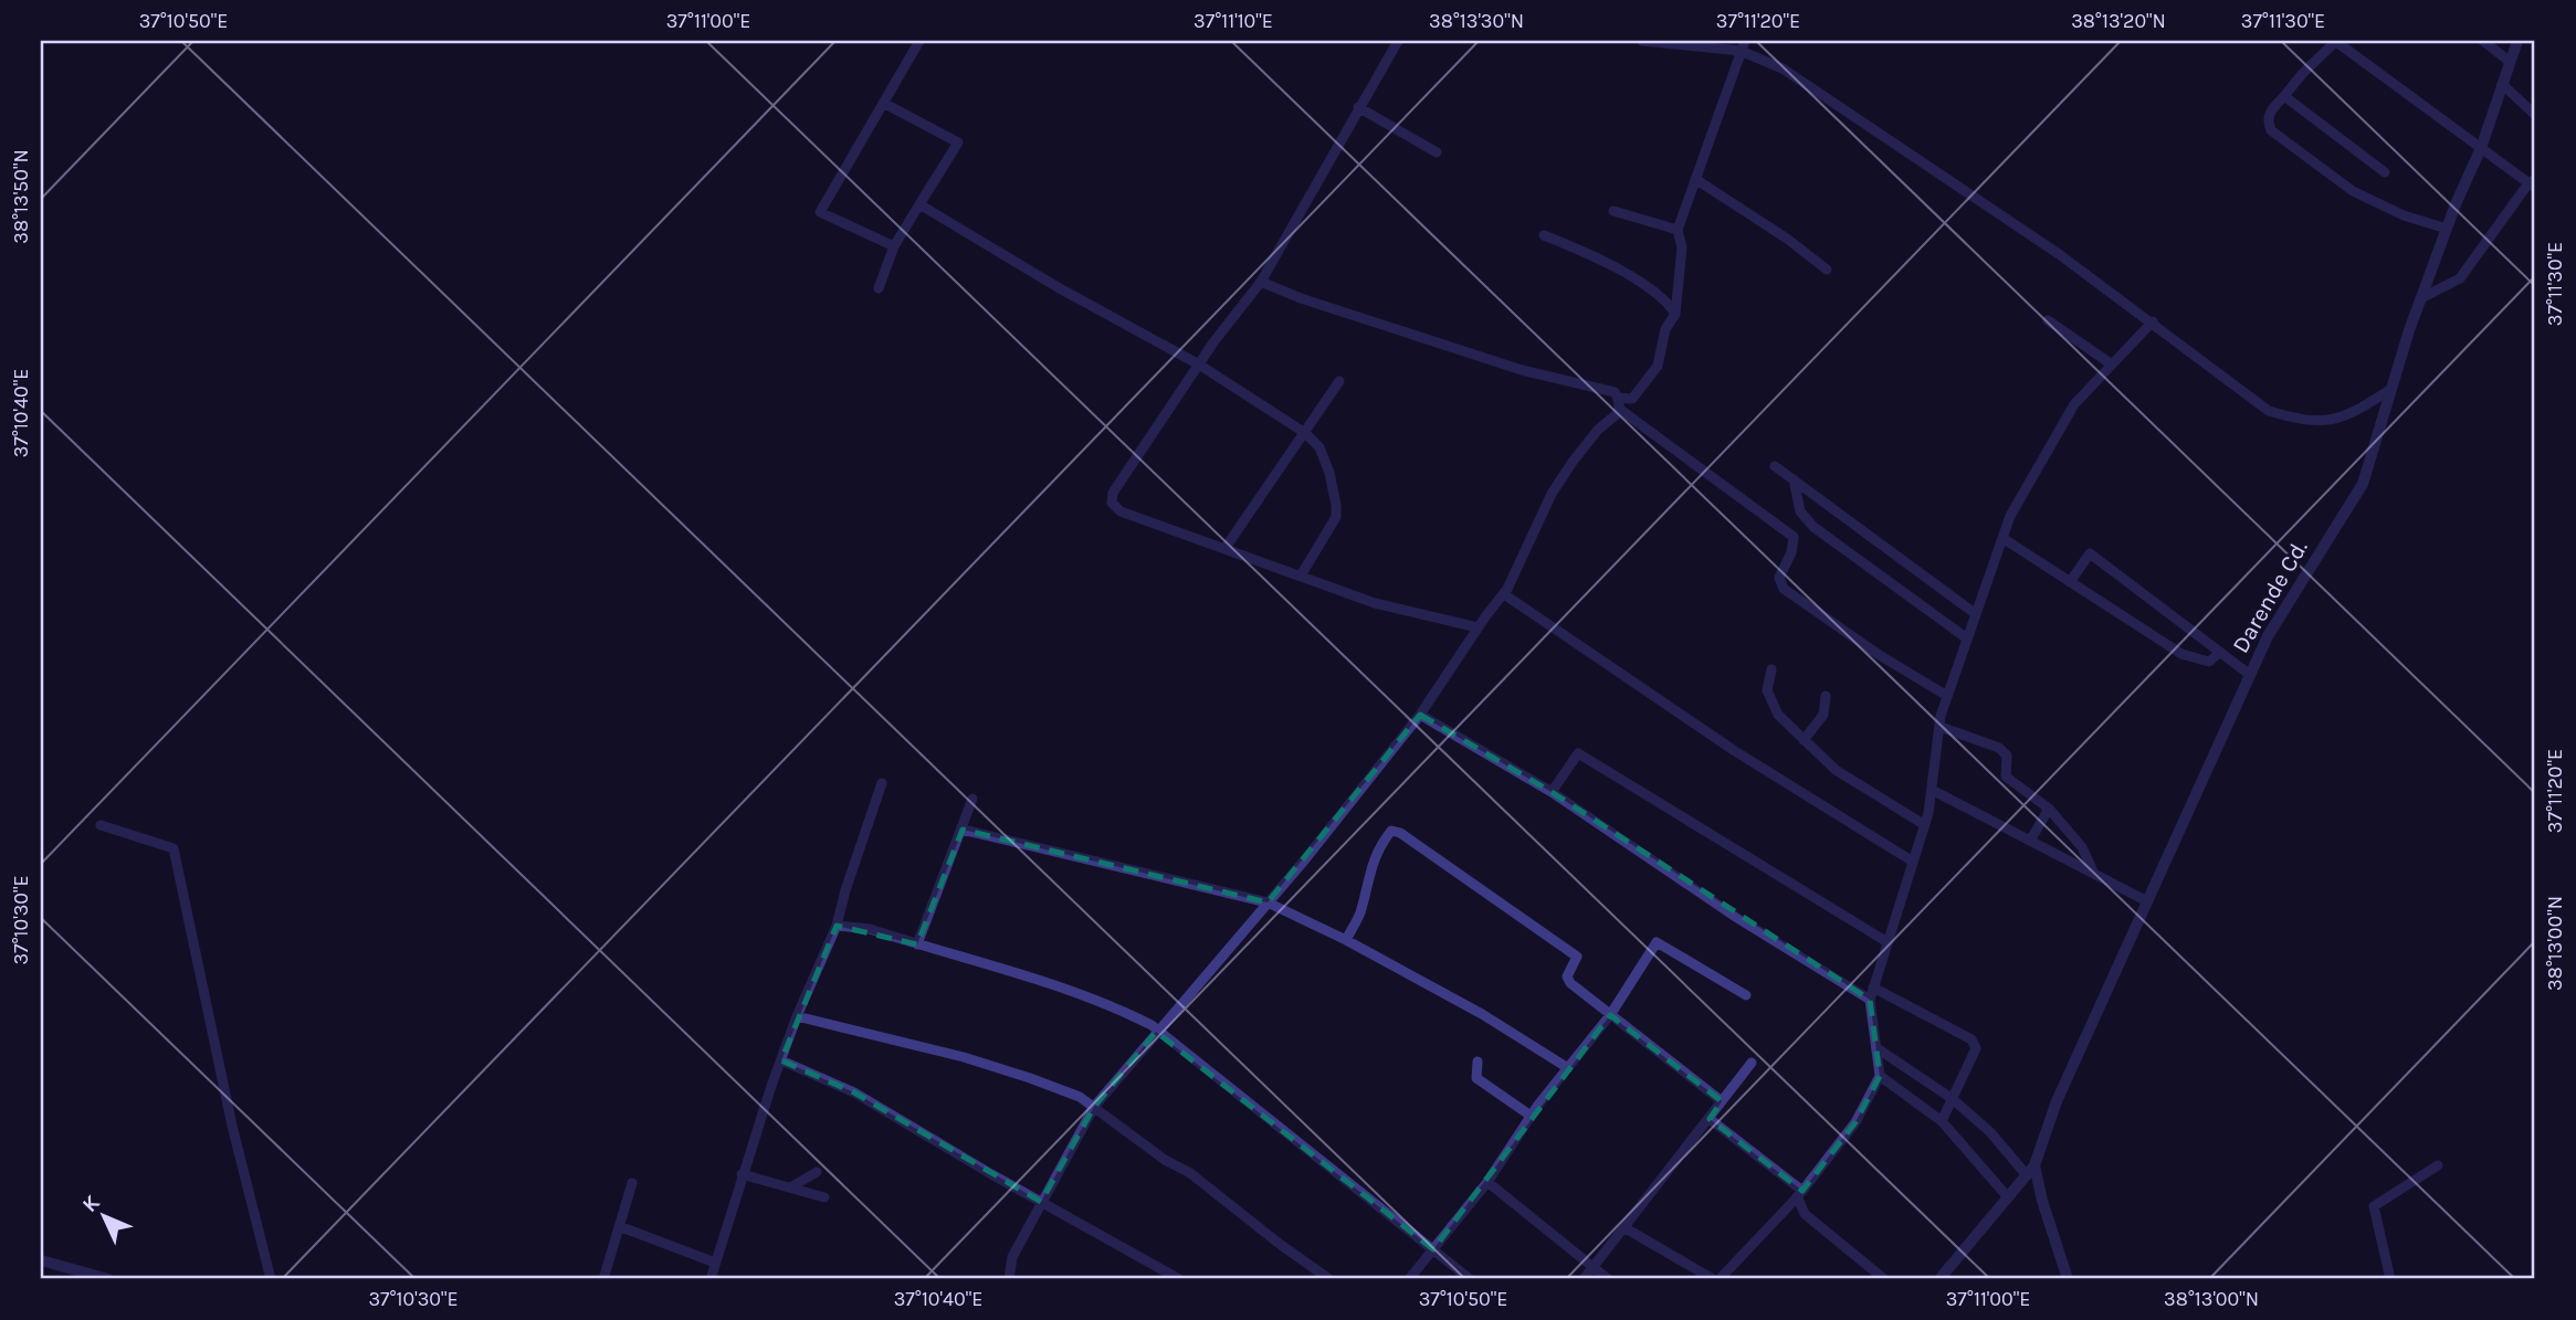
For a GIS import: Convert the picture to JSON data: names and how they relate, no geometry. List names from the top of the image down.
{
  "streets": {
    "street": ["Darende Cd."]
  },
  "north": "top left",
  "coordinates": [
    "37°10'50\"E",
    "37°11'00\"E",
    "37°11'10\"E",
    "38°13'30\"N",
    "37°11'20\"E",
    "38°13'20\"N",
    "37°11'30\"E",
    "38°13'50\"N",
    "37°10'40\"E",
    "37°10'30\"E",
    "38°13'00\"N"
  ]
}
